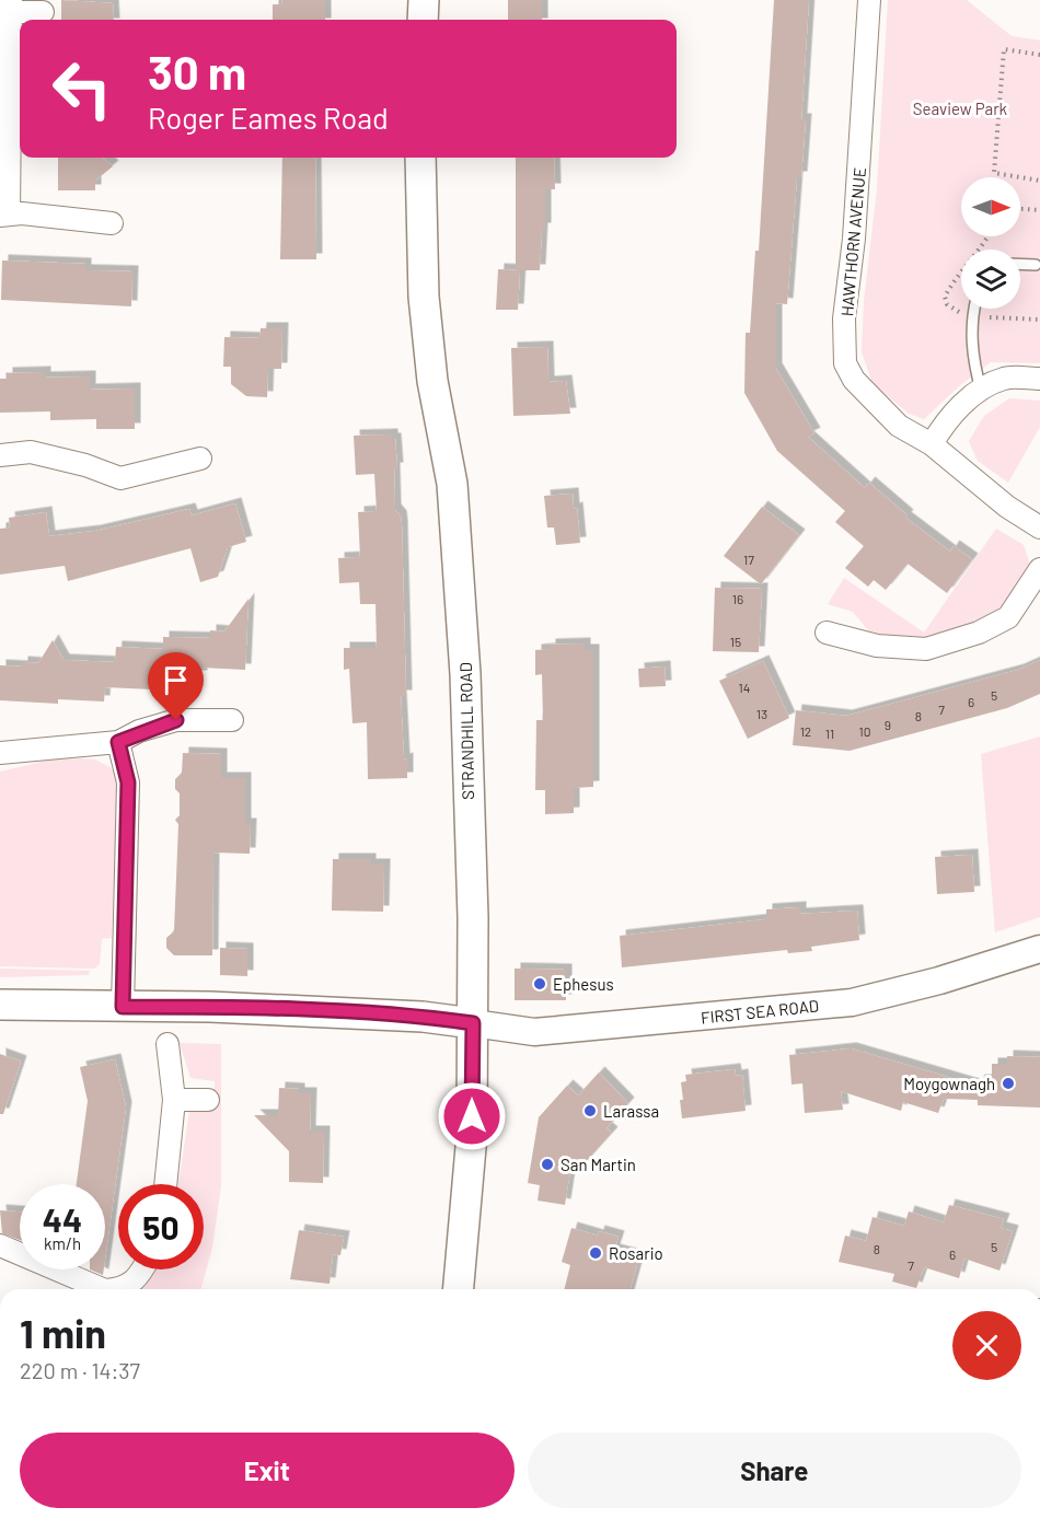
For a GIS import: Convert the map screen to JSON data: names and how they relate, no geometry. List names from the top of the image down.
{
  "streets": {
    "main road": ["STRANDHILL ROAD"],
    "street": ["HAWTHORN AVENUE", "FIRST SEA ROAD"]
  },
  "crossings": [
    ["STRANDHILL ROAD", "FIRST SEA ROAD"]
  ],
  "parks": ["Seaview Park"],
  "places": [
    "Ephesus",
    "Moygownagh",
    "Larassa",
    "San Martin",
    "Rosario"
  ],
  "house_numbers": [
    "17",
    "16",
    "15",
    "14",
    "5",
    "6",
    "7",
    "13",
    "8",
    "9",
    "12",
    "10",
    "11",
    "5",
    "8",
    "6",
    "7"
  ],
  "north": "right",
  "page": {
    "turn": ["30 m", "Roger Eames Road"],
    "speed": "44 km/h",
    "limit": "50",
    "heading": ["1 min", "220 m · 14:37"],
    "buttons": ["Exit", "Share"]
  }
}
